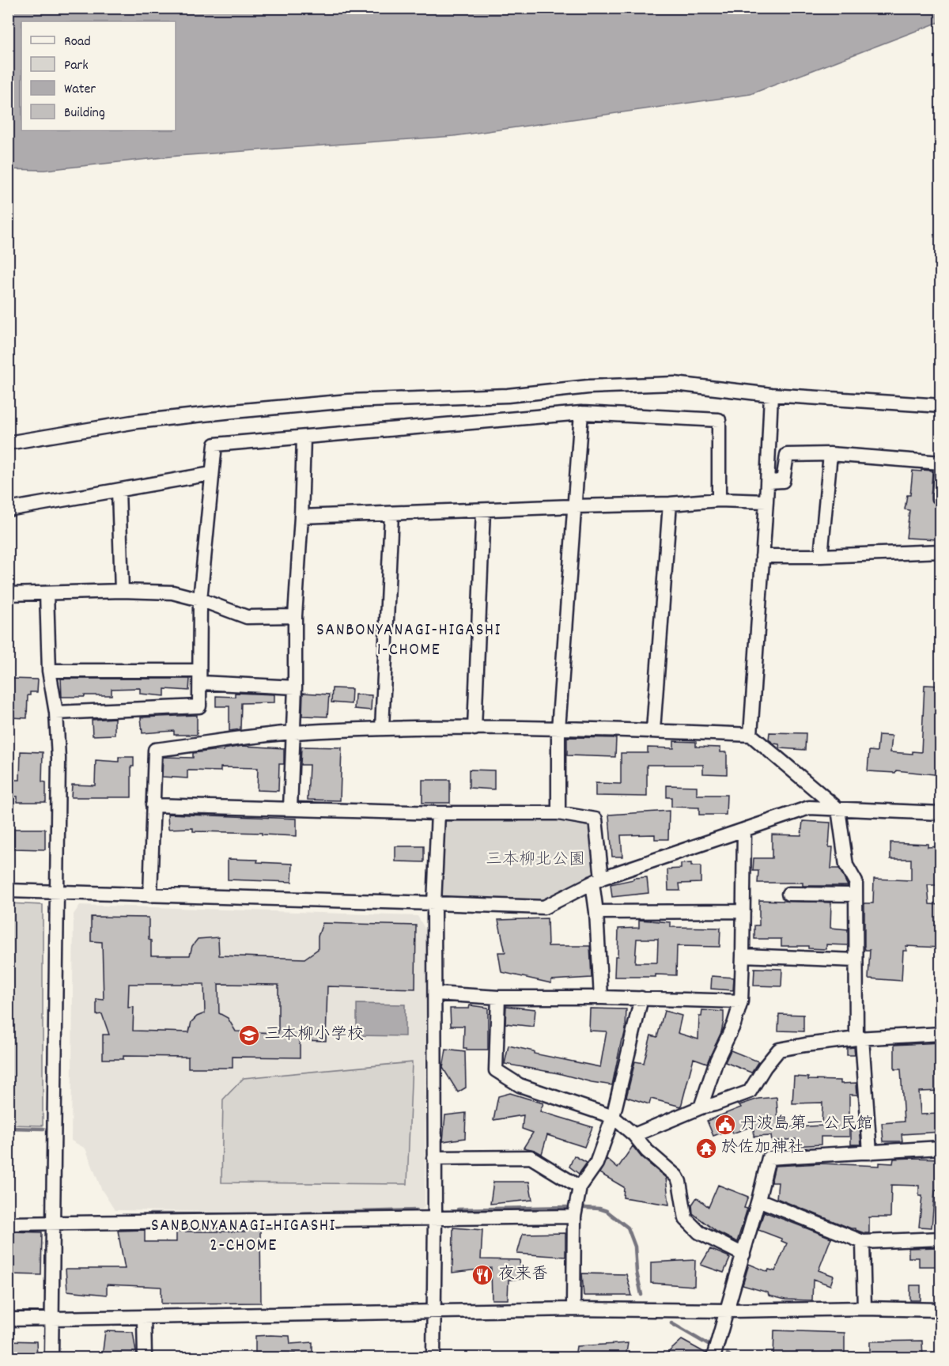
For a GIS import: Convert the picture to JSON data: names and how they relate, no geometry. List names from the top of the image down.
{
  "districts": ["SANBONYANAGI-HIGASHI 1-CHOME", "SANBONYANAGI-HIGASHI 2-CHOME"],
  "parks": ["三本柳北公園"],
  "places": {
    "school or university": ["三本柳小学校"],
    "public building": ["丹波島第一公民館"],
    "temple": ["於佐加神社"],
    "restaurant": ["夜来香"]
  },
  "legend": [
    "Road",
    "Park",
    "Water",
    "Building"
  ]
}
